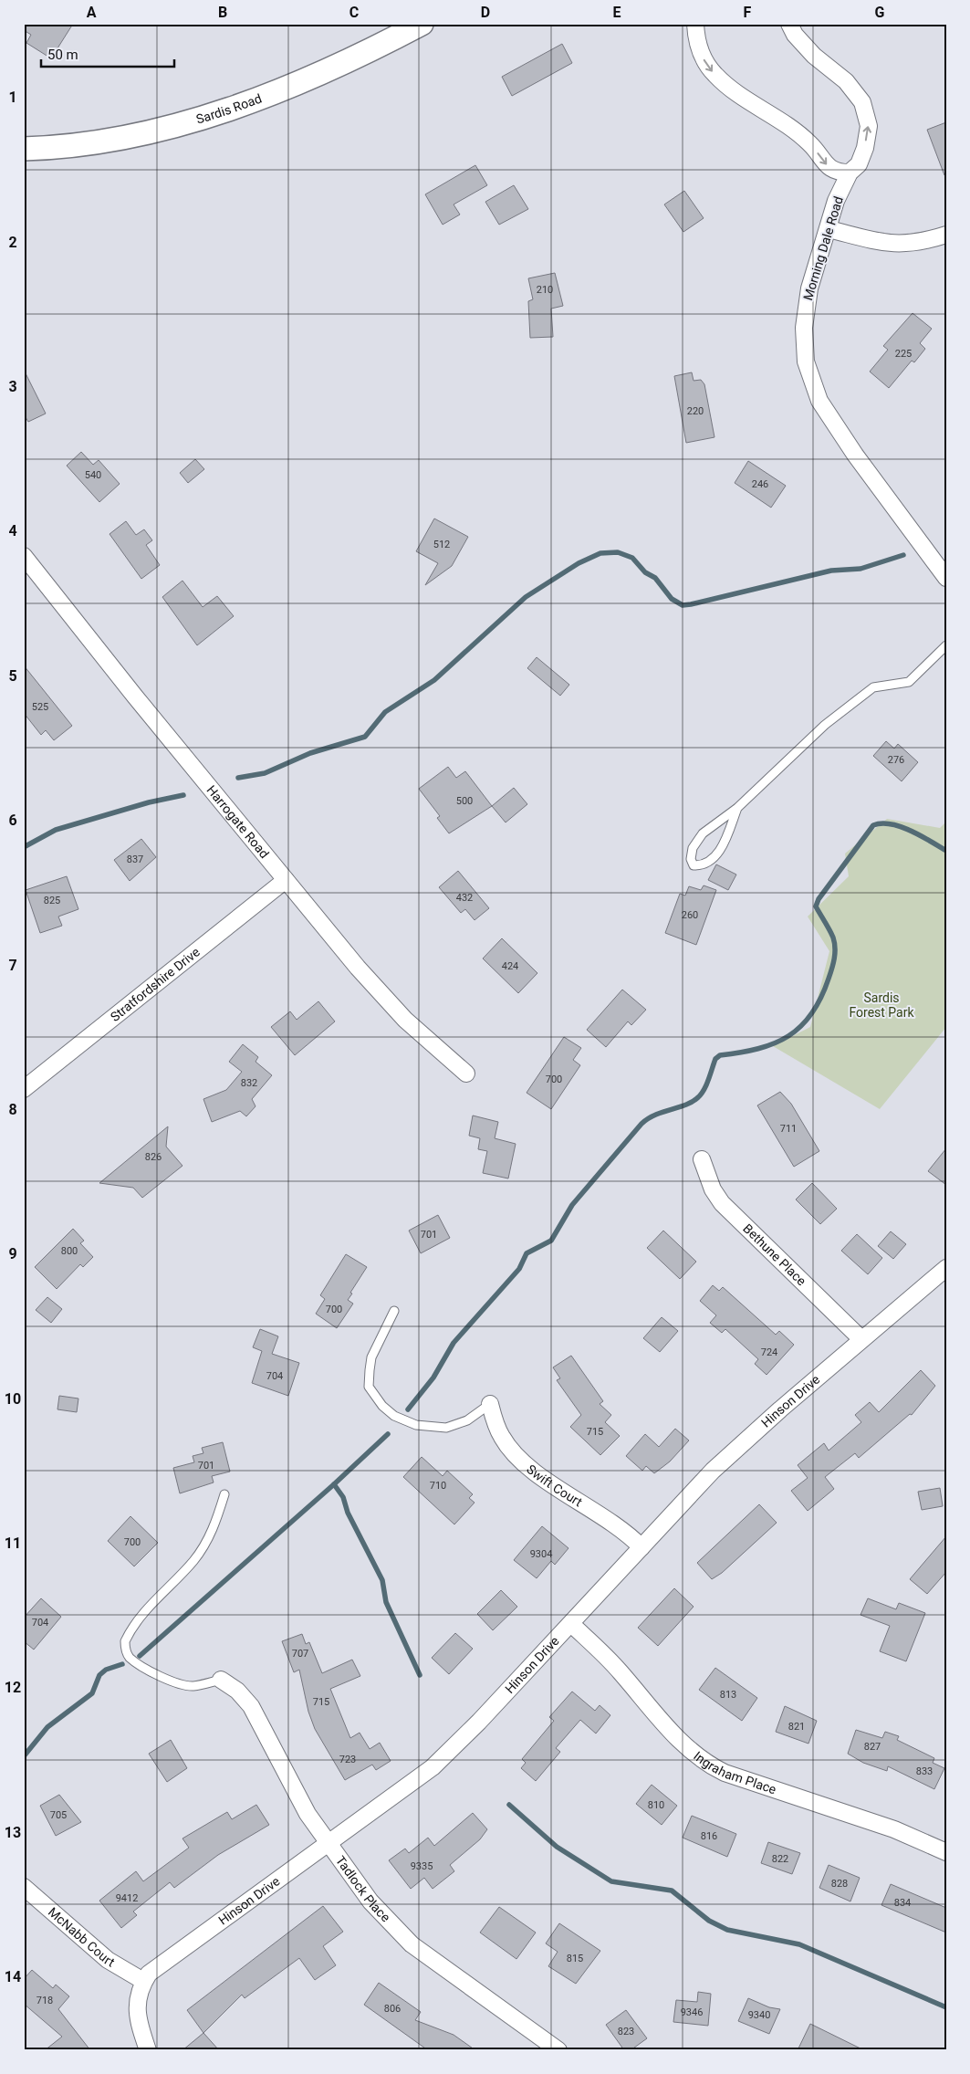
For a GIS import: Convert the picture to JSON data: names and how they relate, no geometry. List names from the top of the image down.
{
  "streets": {
    "main road": ["Sardis Road"],
    "street": [
      "Morning Dale Road",
      "Harrogate Road",
      "Stratfordshire Drive",
      "Bethune Place",
      "Hinson Drive",
      "Swift Court",
      "Ingraham Place",
      "Tadlock Place",
      "McNabb Court"
    ]
  },
  "crossings": [
    ["Harrogate Road", "Stratfordshire Drive"],
    ["Bethune Place", "Hinson Drive"],
    ["Hinson Drive", "Swift Court"],
    ["Hinson Drive", "Ingraham Place"],
    ["Hinson Drive", "Tadlock Place"],
    ["Hinson Drive", "McNabb Court"]
  ],
  "parks": ["Sardis Forest Park"],
  "house_numbers": [
    "210",
    "225",
    "220",
    "540",
    "246",
    "512",
    "525",
    "276",
    "500",
    "837",
    "432",
    "825",
    "260",
    "424",
    "700",
    "832",
    "711",
    "826",
    "701",
    "800",
    "700",
    "724",
    "704",
    "715",
    "701",
    "710",
    "700",
    "9304",
    "704",
    "707",
    "813",
    "715",
    "821",
    "827",
    "723",
    "833",
    "810",
    "705",
    "816",
    "822",
    "9335",
    "828",
    "9412",
    "834",
    "815",
    "718",
    "806",
    "9346",
    "9340",
    "823"
  ],
  "scale_bar": "50 m",
  "grid": {
    "columns": [
      "A",
      "B",
      "C",
      "D",
      "E",
      "F",
      "G"
    ],
    "rows": [
      "1",
      "2",
      "3",
      "4",
      "5",
      "6",
      "7",
      "8",
      "9",
      "10",
      "11",
      "12",
      "13",
      "14"
    ]
  }
}
